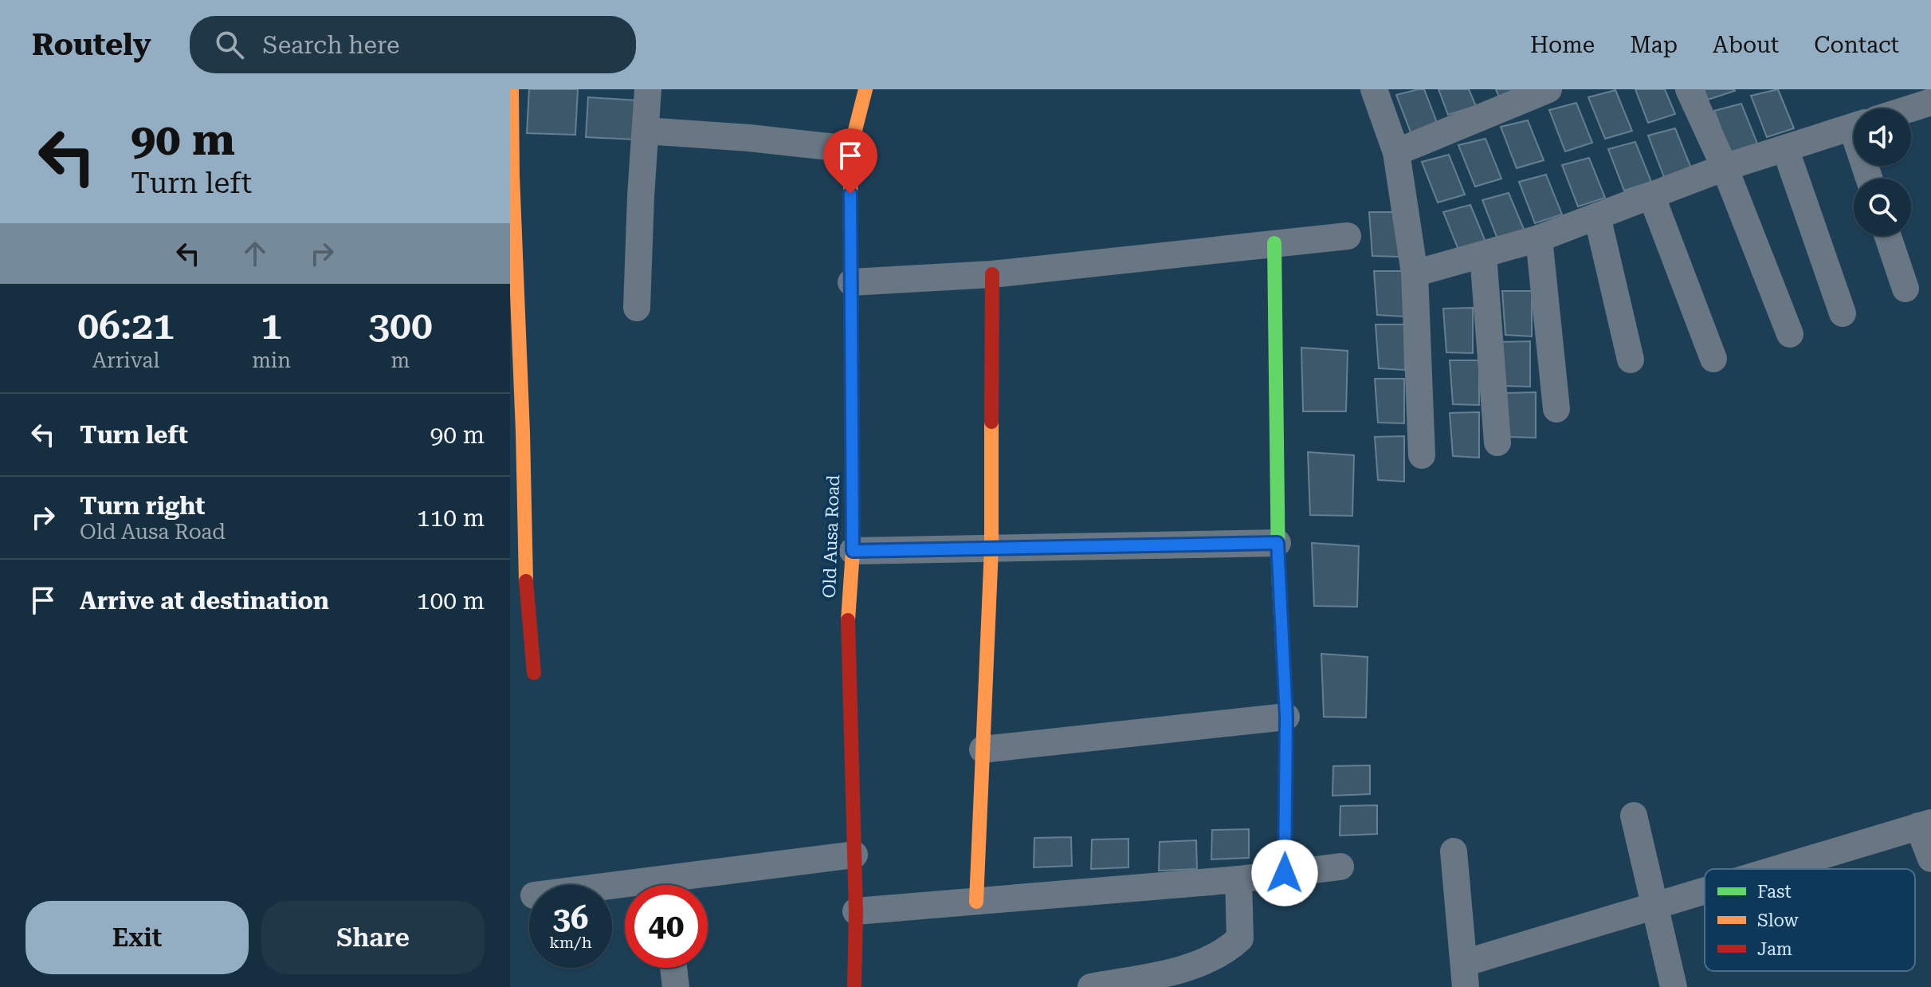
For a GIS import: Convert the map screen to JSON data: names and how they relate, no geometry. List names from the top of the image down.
{
  "streets": {
    "street": ["Old Ausa Road"]
  },
  "legend": ["Fast", "Slow", "Jam"],
  "page": {
    "header": "Routely",
    "search": "Search here",
    "nav": [
      "Home",
      "Map",
      "About",
      "Contact"
    ],
    "turn": ["90 m", "Turn left"],
    "eta": [
      "06:21",
      "Arrival",
      "1",
      "min",
      "300",
      "m"
    ],
    "list": [
      {
        "name": "Turn left",
        "value": "90 m"
      },
      {
        "name": "Turn right",
        "note": "Old Ausa Road",
        "value": "110 m"
      },
      {
        "name": "Arrive at destination",
        "value": "100 m"
      }
    ],
    "speed": "36 km/h",
    "limit": "40",
    "buttons": ["Exit", "Share"]
  }
}
